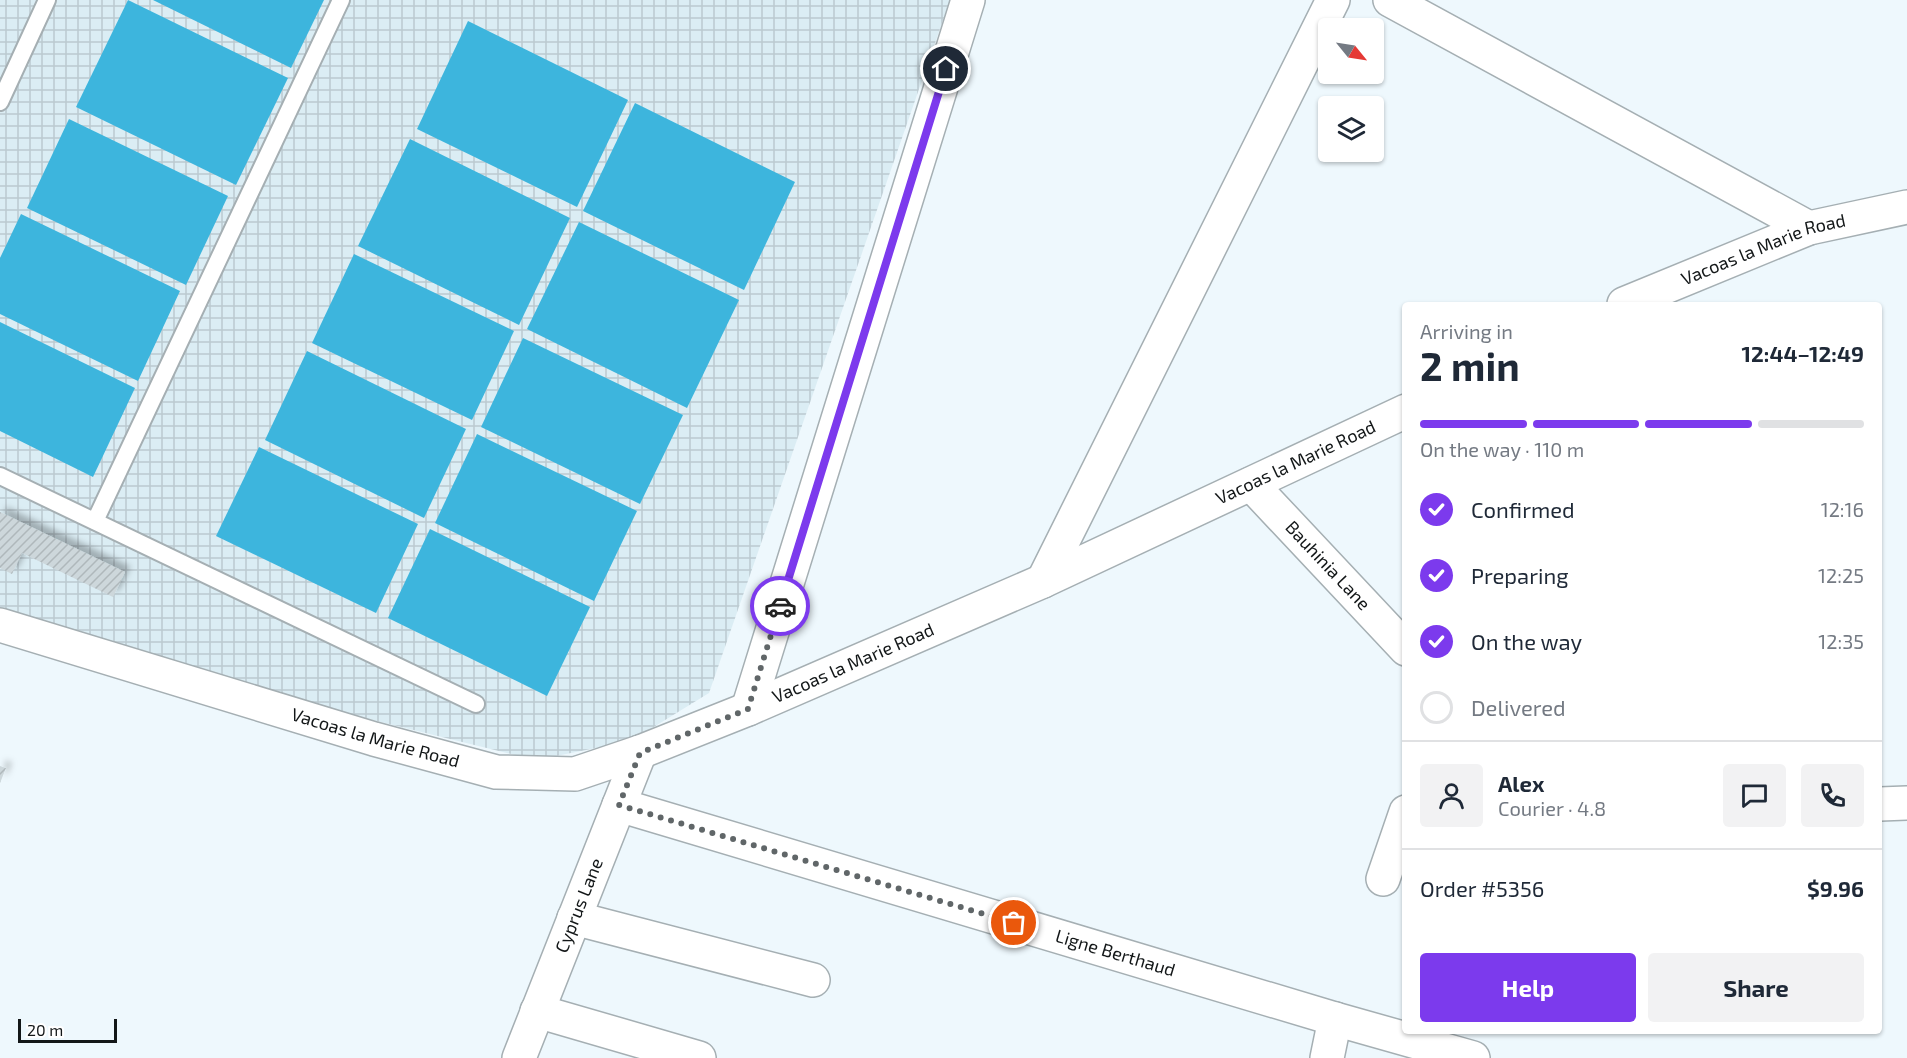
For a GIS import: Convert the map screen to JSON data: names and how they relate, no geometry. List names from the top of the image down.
{
  "streets": {
    "street": [
      "Vacoas la Marie Road",
      "Bauhinia Lane",
      "Cyprus Lane",
      "Ligne Berthaud"
    ]
  },
  "crossings": [
    ["Vacoas la Marie Road", "Bauhinia Lane"],
    ["Vacoas la Marie Road", "Cyprus Lane"],
    ["Cyprus Lane", "Ligne Berthaud"]
  ],
  "scale_bar": "20 m",
  "north": "bottom right",
  "page": {
    "heading": ["2 min", "Arriving in", "12:44–12:49"],
    "panel": [
      "Alex",
      "Courier · 4.8",
      "Order #5356",
      "$9.96"
    ],
    "bar": "On the way · 110 m",
    "list": [
      ["Confirmed", "12:16"],
      ["Preparing", "12:25"],
      ["On the way", "12:35"],
      "Delivered"
    ],
    "buttons": ["Help", "Share"],
    "scale": "20 m"
  }
}
